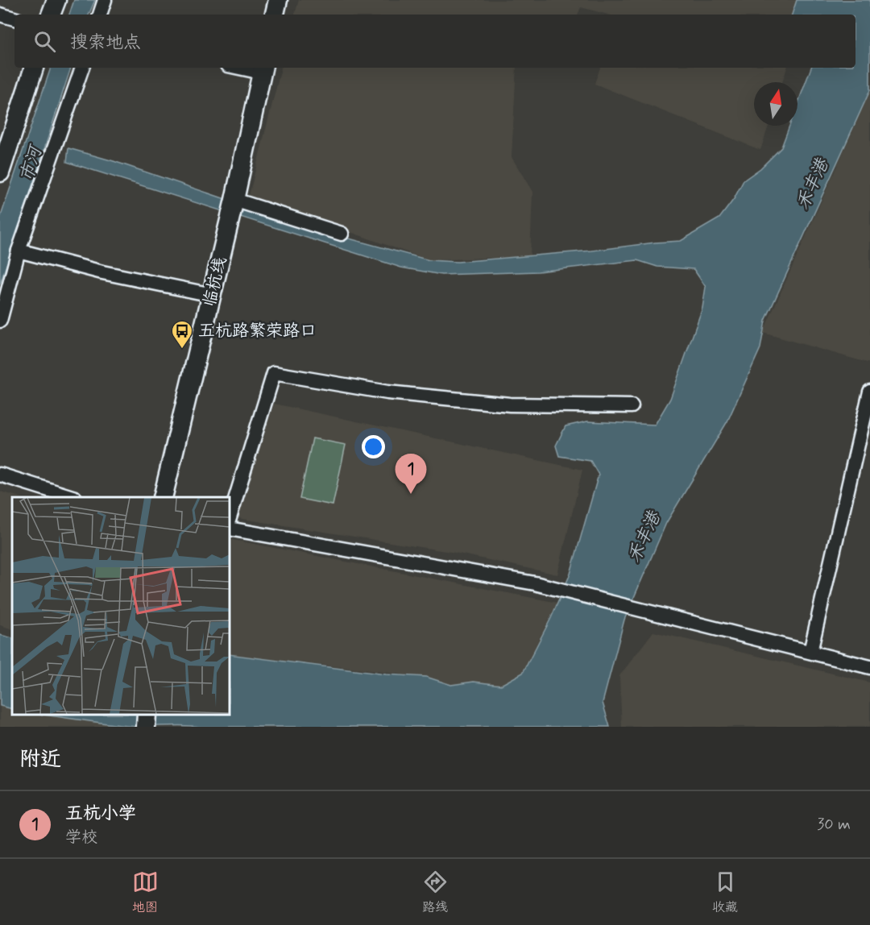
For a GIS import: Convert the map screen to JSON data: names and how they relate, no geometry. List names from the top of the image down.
{
  "streets": {
    "street": ["临杭线"]
  },
  "water": ["市河", "禾丰港"],
  "places": {
    "bus stop": ["五杭路繁荣路口"]
  },
  "north": "top",
  "page": {
    "search": "搜索地点",
    "pins": "1",
    "heading": "附近",
    "list": [
      {
        "mark": "1",
        "name": "五杭小学",
        "note": "学校",
        "value": "30 m"
      }
    ],
    "nav": ["地图", "路线", "收藏"]
  }
}
